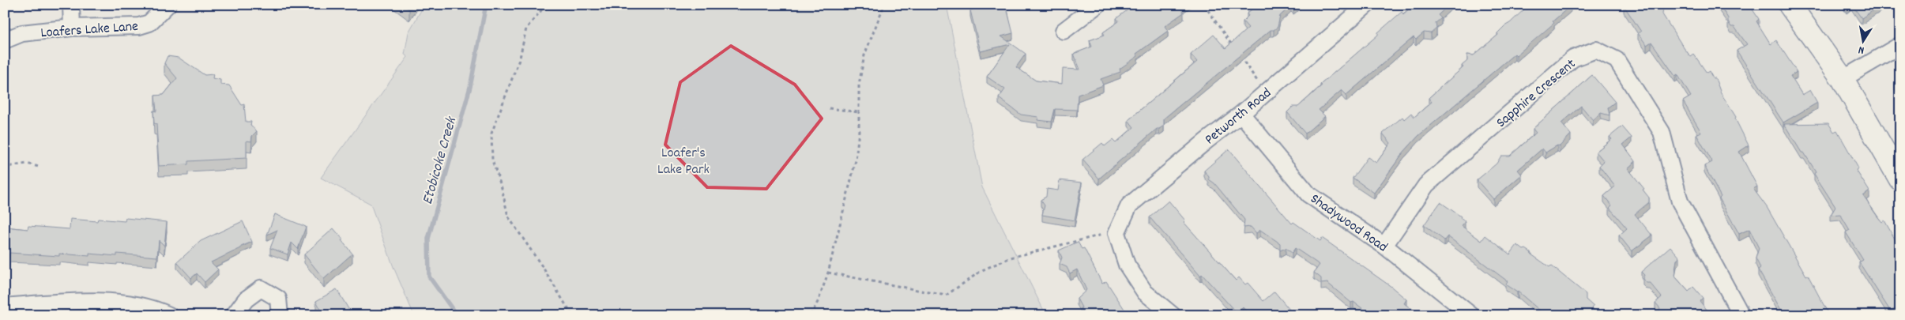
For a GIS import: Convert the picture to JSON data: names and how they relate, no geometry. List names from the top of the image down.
{
  "streets": {
    "street": [
      "Loafers Lake Lane",
      "Sapphire Crescent",
      "Petworth Road",
      "Shadywood Road"
    ]
  },
  "crossings": [
    ["Sapphire Crescent", "Shadywood Road"],
    ["Petworth Road", "Shadywood Road"]
  ],
  "water": ["Etobicoke Creek"],
  "parks": ["Loafer's Lake Park"],
  "north": "bottom"
}
